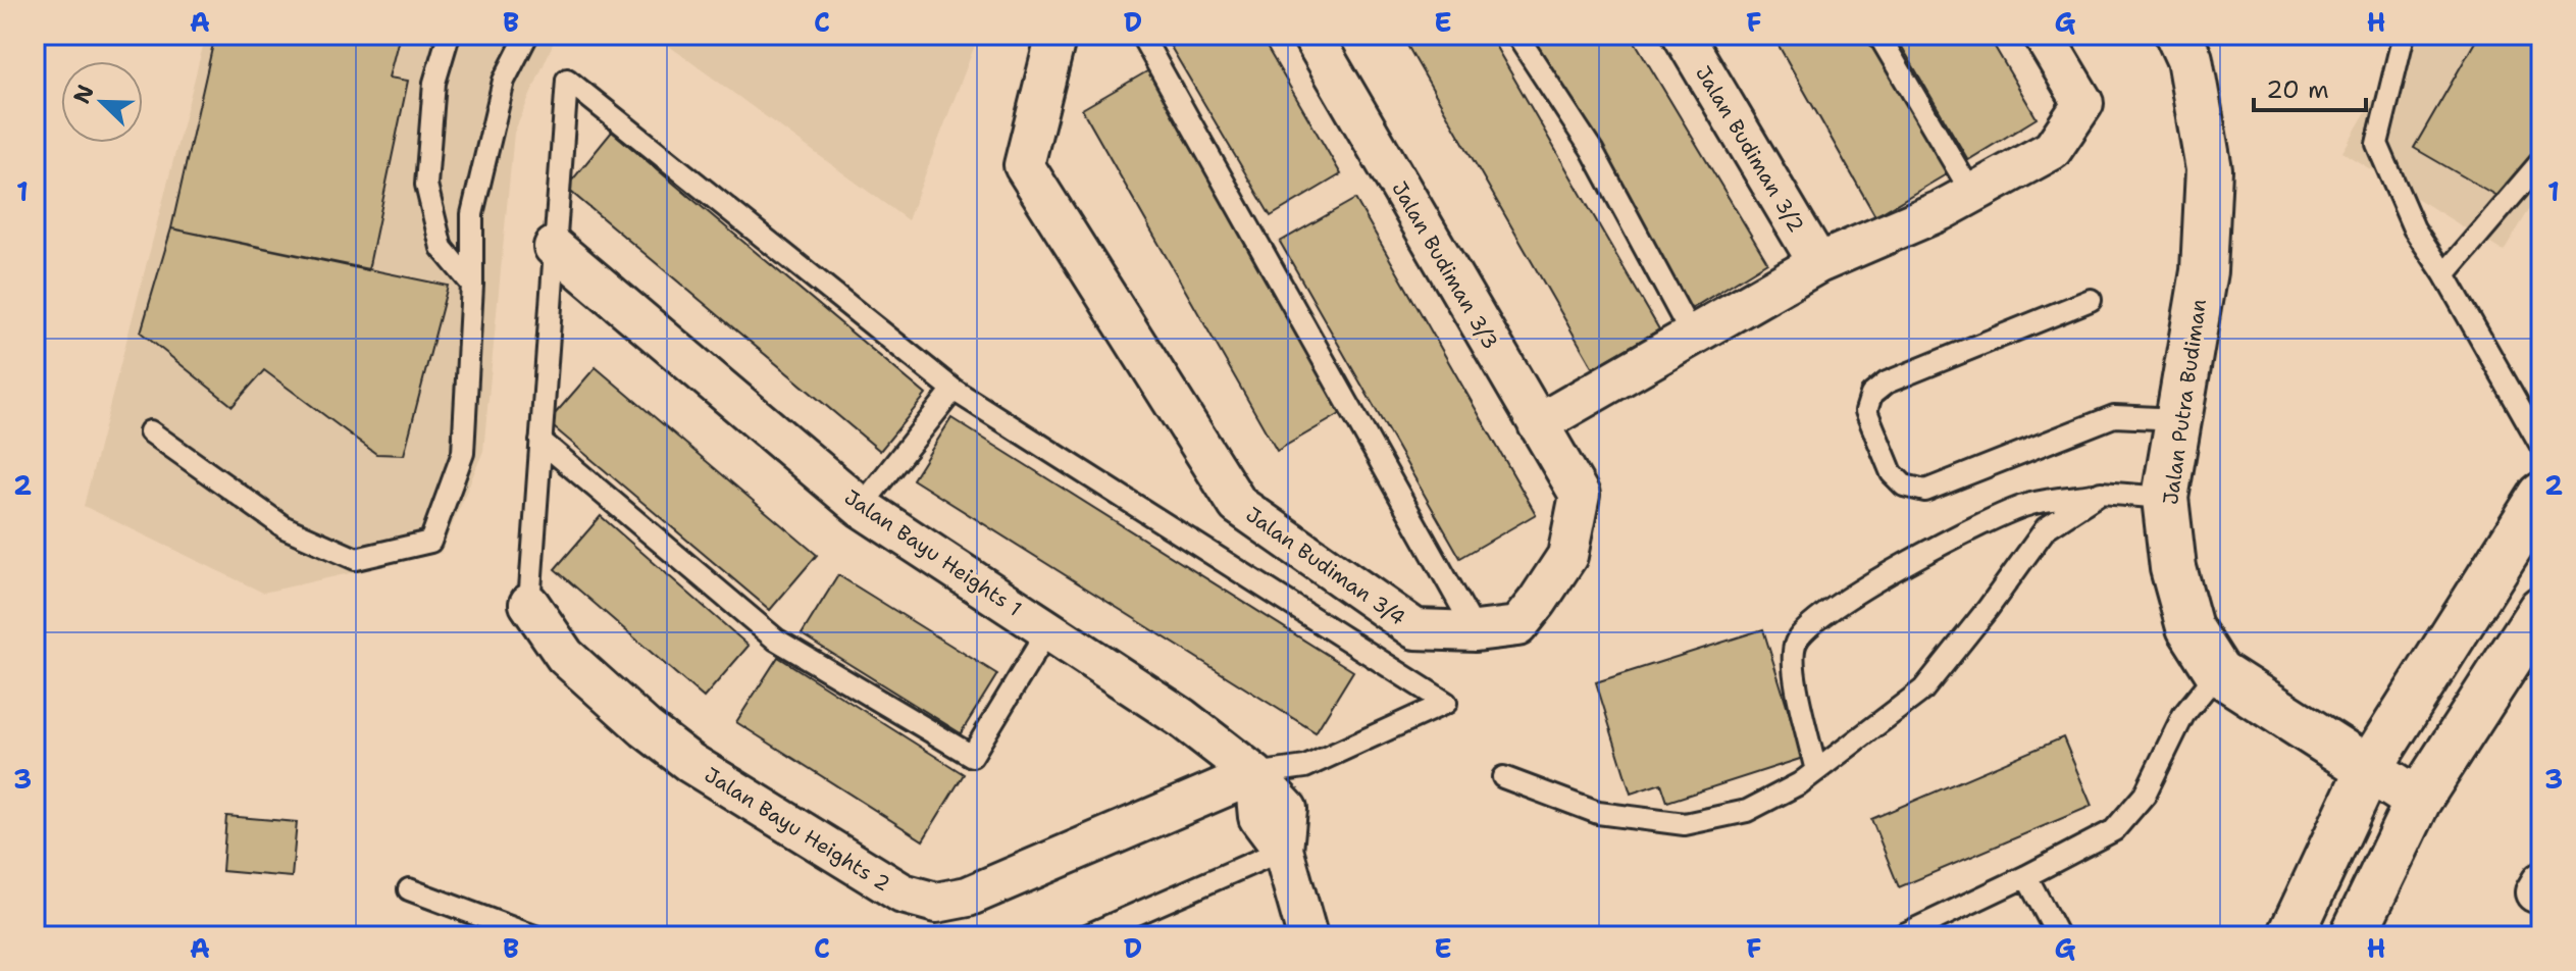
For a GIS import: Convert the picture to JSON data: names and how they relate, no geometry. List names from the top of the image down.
{
  "streets": {
    "street": [
      "Jalan Budiman 3/2",
      "Jalan Budiman 3/3",
      "Jalan Putra Budiman",
      "Jalan Bayu Heights 1",
      "Jalan Budiman 3/4",
      "Jalan Bayu Heights 2"
    ]
  },
  "crossings": [
    ["Jalan Budiman 3/3", "Jalan Budiman 3/4"],
    ["Jalan Bayu Heights 1", "Jalan Bayu Heights 2"]
  ],
  "scale_bar": "20 m",
  "north": "top left",
  "grid": {
    "columns": [
      "A",
      "B",
      "C",
      "D",
      "E",
      "F",
      "G",
      "H"
    ],
    "rows": ["1", "2", "3"]
  }
}
